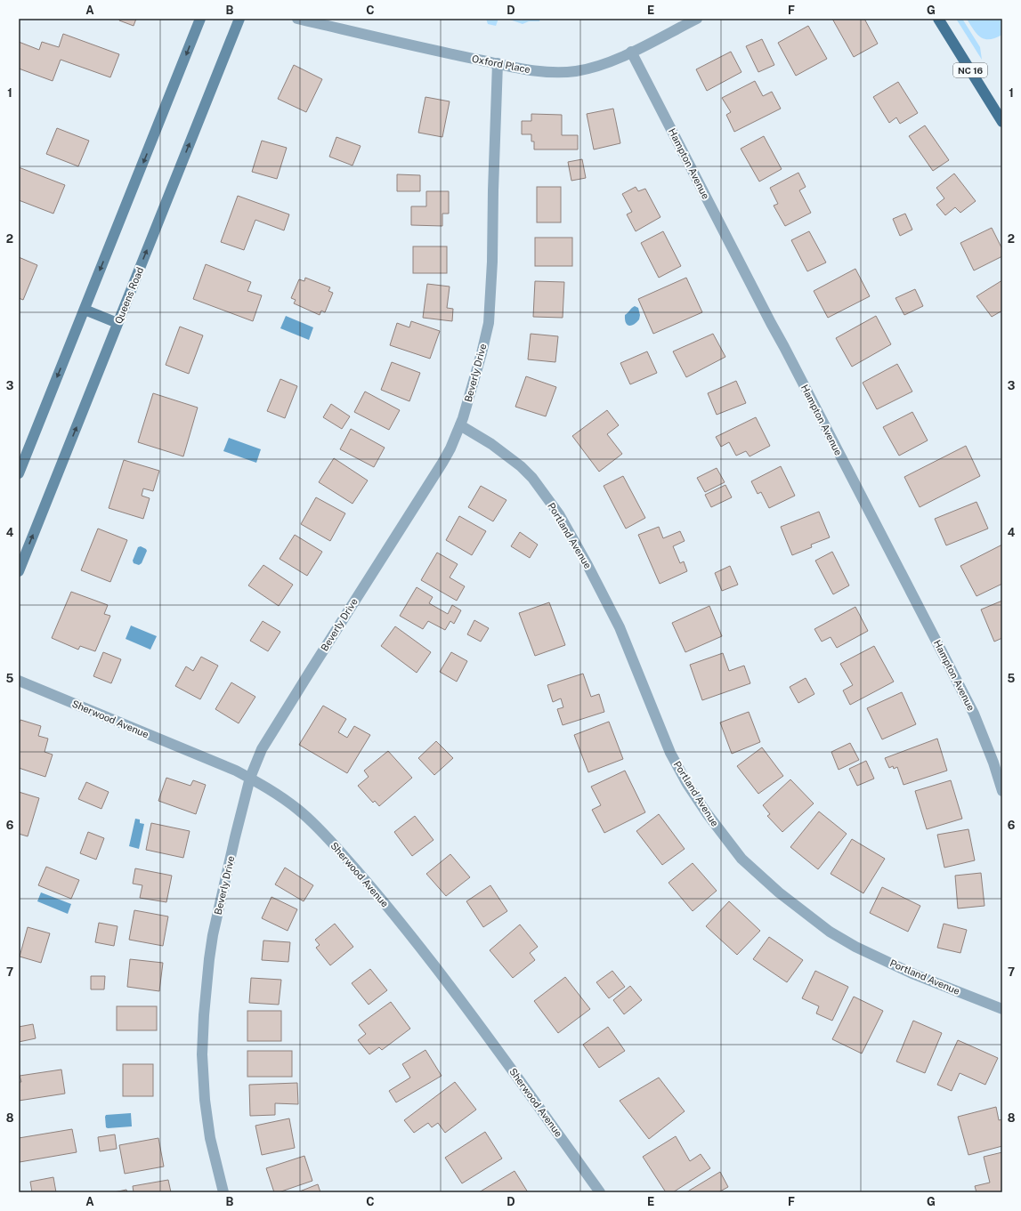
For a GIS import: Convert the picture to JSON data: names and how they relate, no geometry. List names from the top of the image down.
{
  "streets": {
    "main road": ["NC 16"],
    "street": [
      "Oxford Place",
      "Hampton Avenue",
      "Queens Road",
      "Beverly Drive",
      "Portland Avenue",
      "Sherwood Avenue"
    ]
  },
  "crossings": [
    ["Oxford Place", "Hampton Avenue"],
    ["Oxford Place", "Beverly Drive"],
    ["Beverly Drive", "Portland Avenue"],
    ["Beverly Drive", "Sherwood Avenue"]
  ],
  "grid": {
    "columns": [
      "A",
      "B",
      "C",
      "D",
      "E",
      "F",
      "G"
    ],
    "rows": [
      "1",
      "2",
      "3",
      "4",
      "5",
      "6",
      "7",
      "8"
    ]
  }
}
